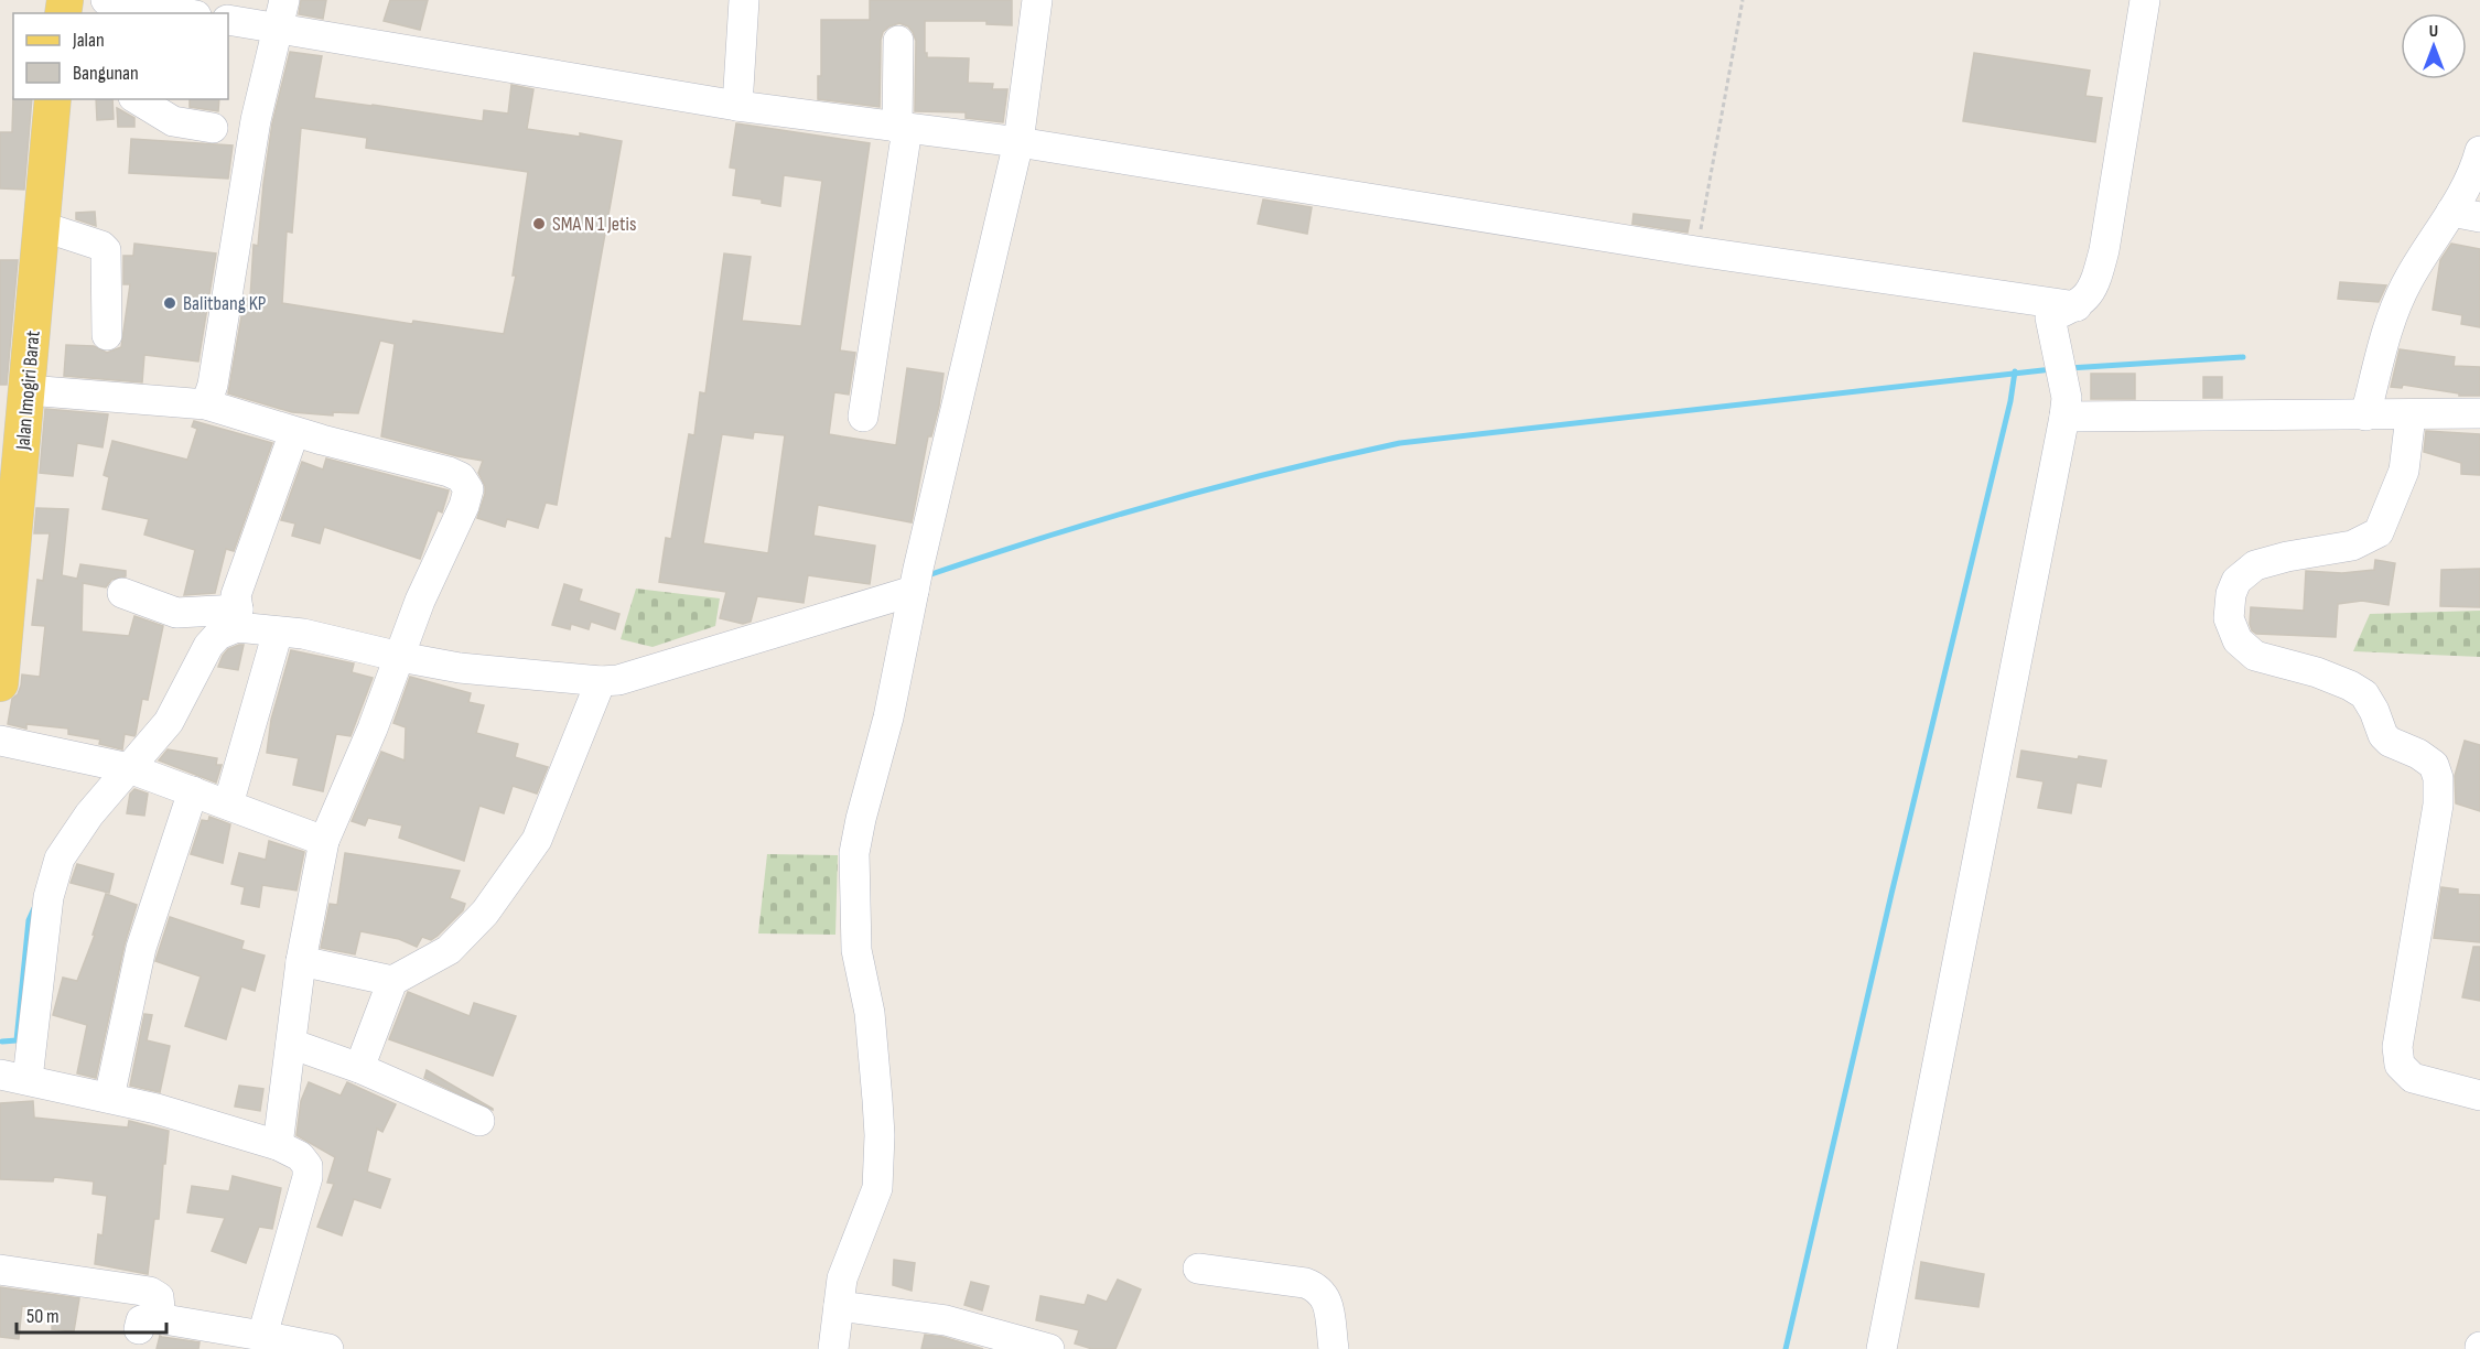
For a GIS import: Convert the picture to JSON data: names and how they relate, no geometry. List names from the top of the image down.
{
  "streets": {
    "main road": ["Jalan Imogiri Barat"]
  },
  "places": ["SMA N 1 Jetis", "Balitbang KP"],
  "legend": ["Jalan", "Bangunan"],
  "scale_bar": "50 m",
  "north": "top"
}
